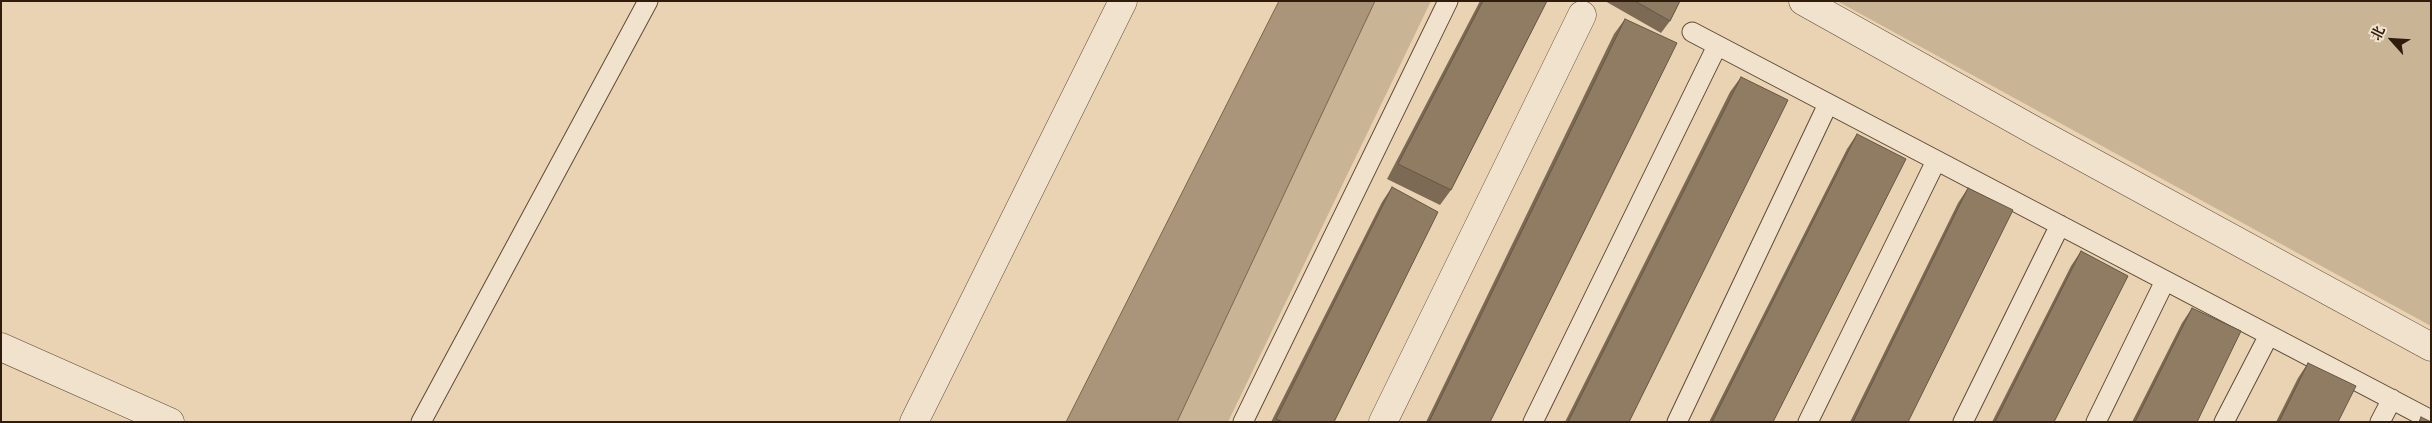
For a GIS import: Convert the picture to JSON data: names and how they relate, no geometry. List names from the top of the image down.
{
  "north": "top left"
}
